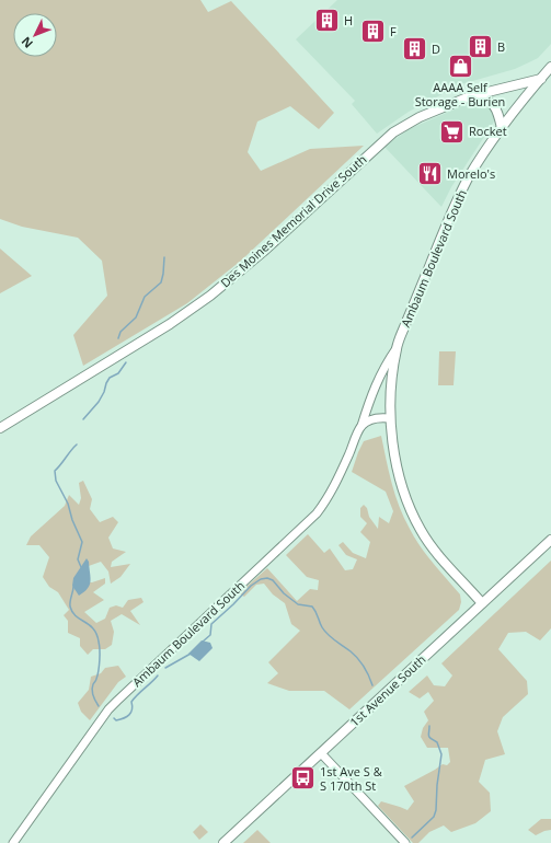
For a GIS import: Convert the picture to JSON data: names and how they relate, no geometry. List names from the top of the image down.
{
  "streets": {
    "main road": ["Des Moines Memorial Drive South", "Ambaum Boulevard South", "1st Avenue South"]
  },
  "crossings": [
    ["Des Moines Memorial Drive South", "Ambaum Boulevard South"]
  ],
  "places": {
    "building": [
      "H",
      "F",
      "B",
      "D"
    ],
    "shop": ["AAAA Self Storage - Burien"],
    "supermarket": ["Rocket"],
    "restaurant": ["Morelo's"],
    "bus stop": ["1st Ave S & S 170th St"]
  },
  "north": "bottom left"
}
